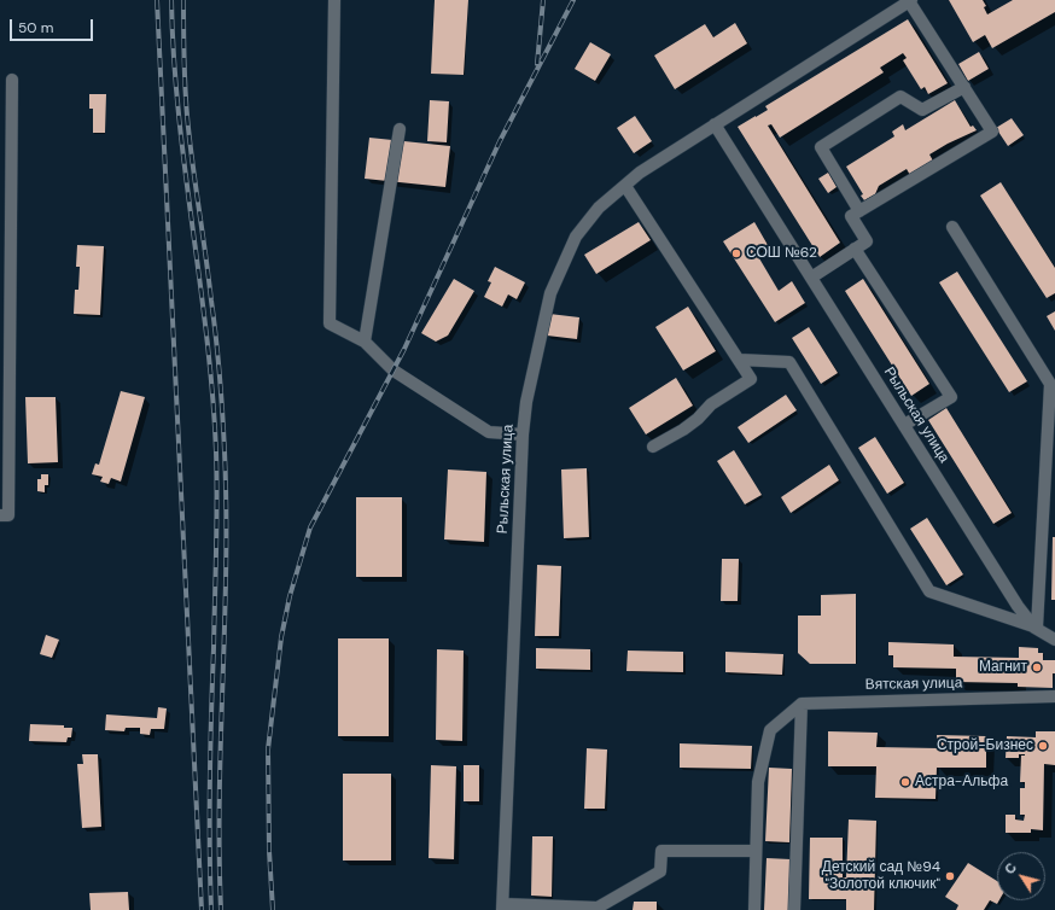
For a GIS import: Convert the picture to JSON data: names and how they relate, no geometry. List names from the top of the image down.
{
  "streets": {
    "street": ["Рыльская улица", "Вятская улица"]
  },
  "places": [
    "СОШ №62",
    "Магнит",
    "Строй-Бизнес",
    "Астра-Альфа",
    "Детский сад №94 \"Золотой ключик\""
  ],
  "scale_bar": "50 m",
  "north": "top left"
}
